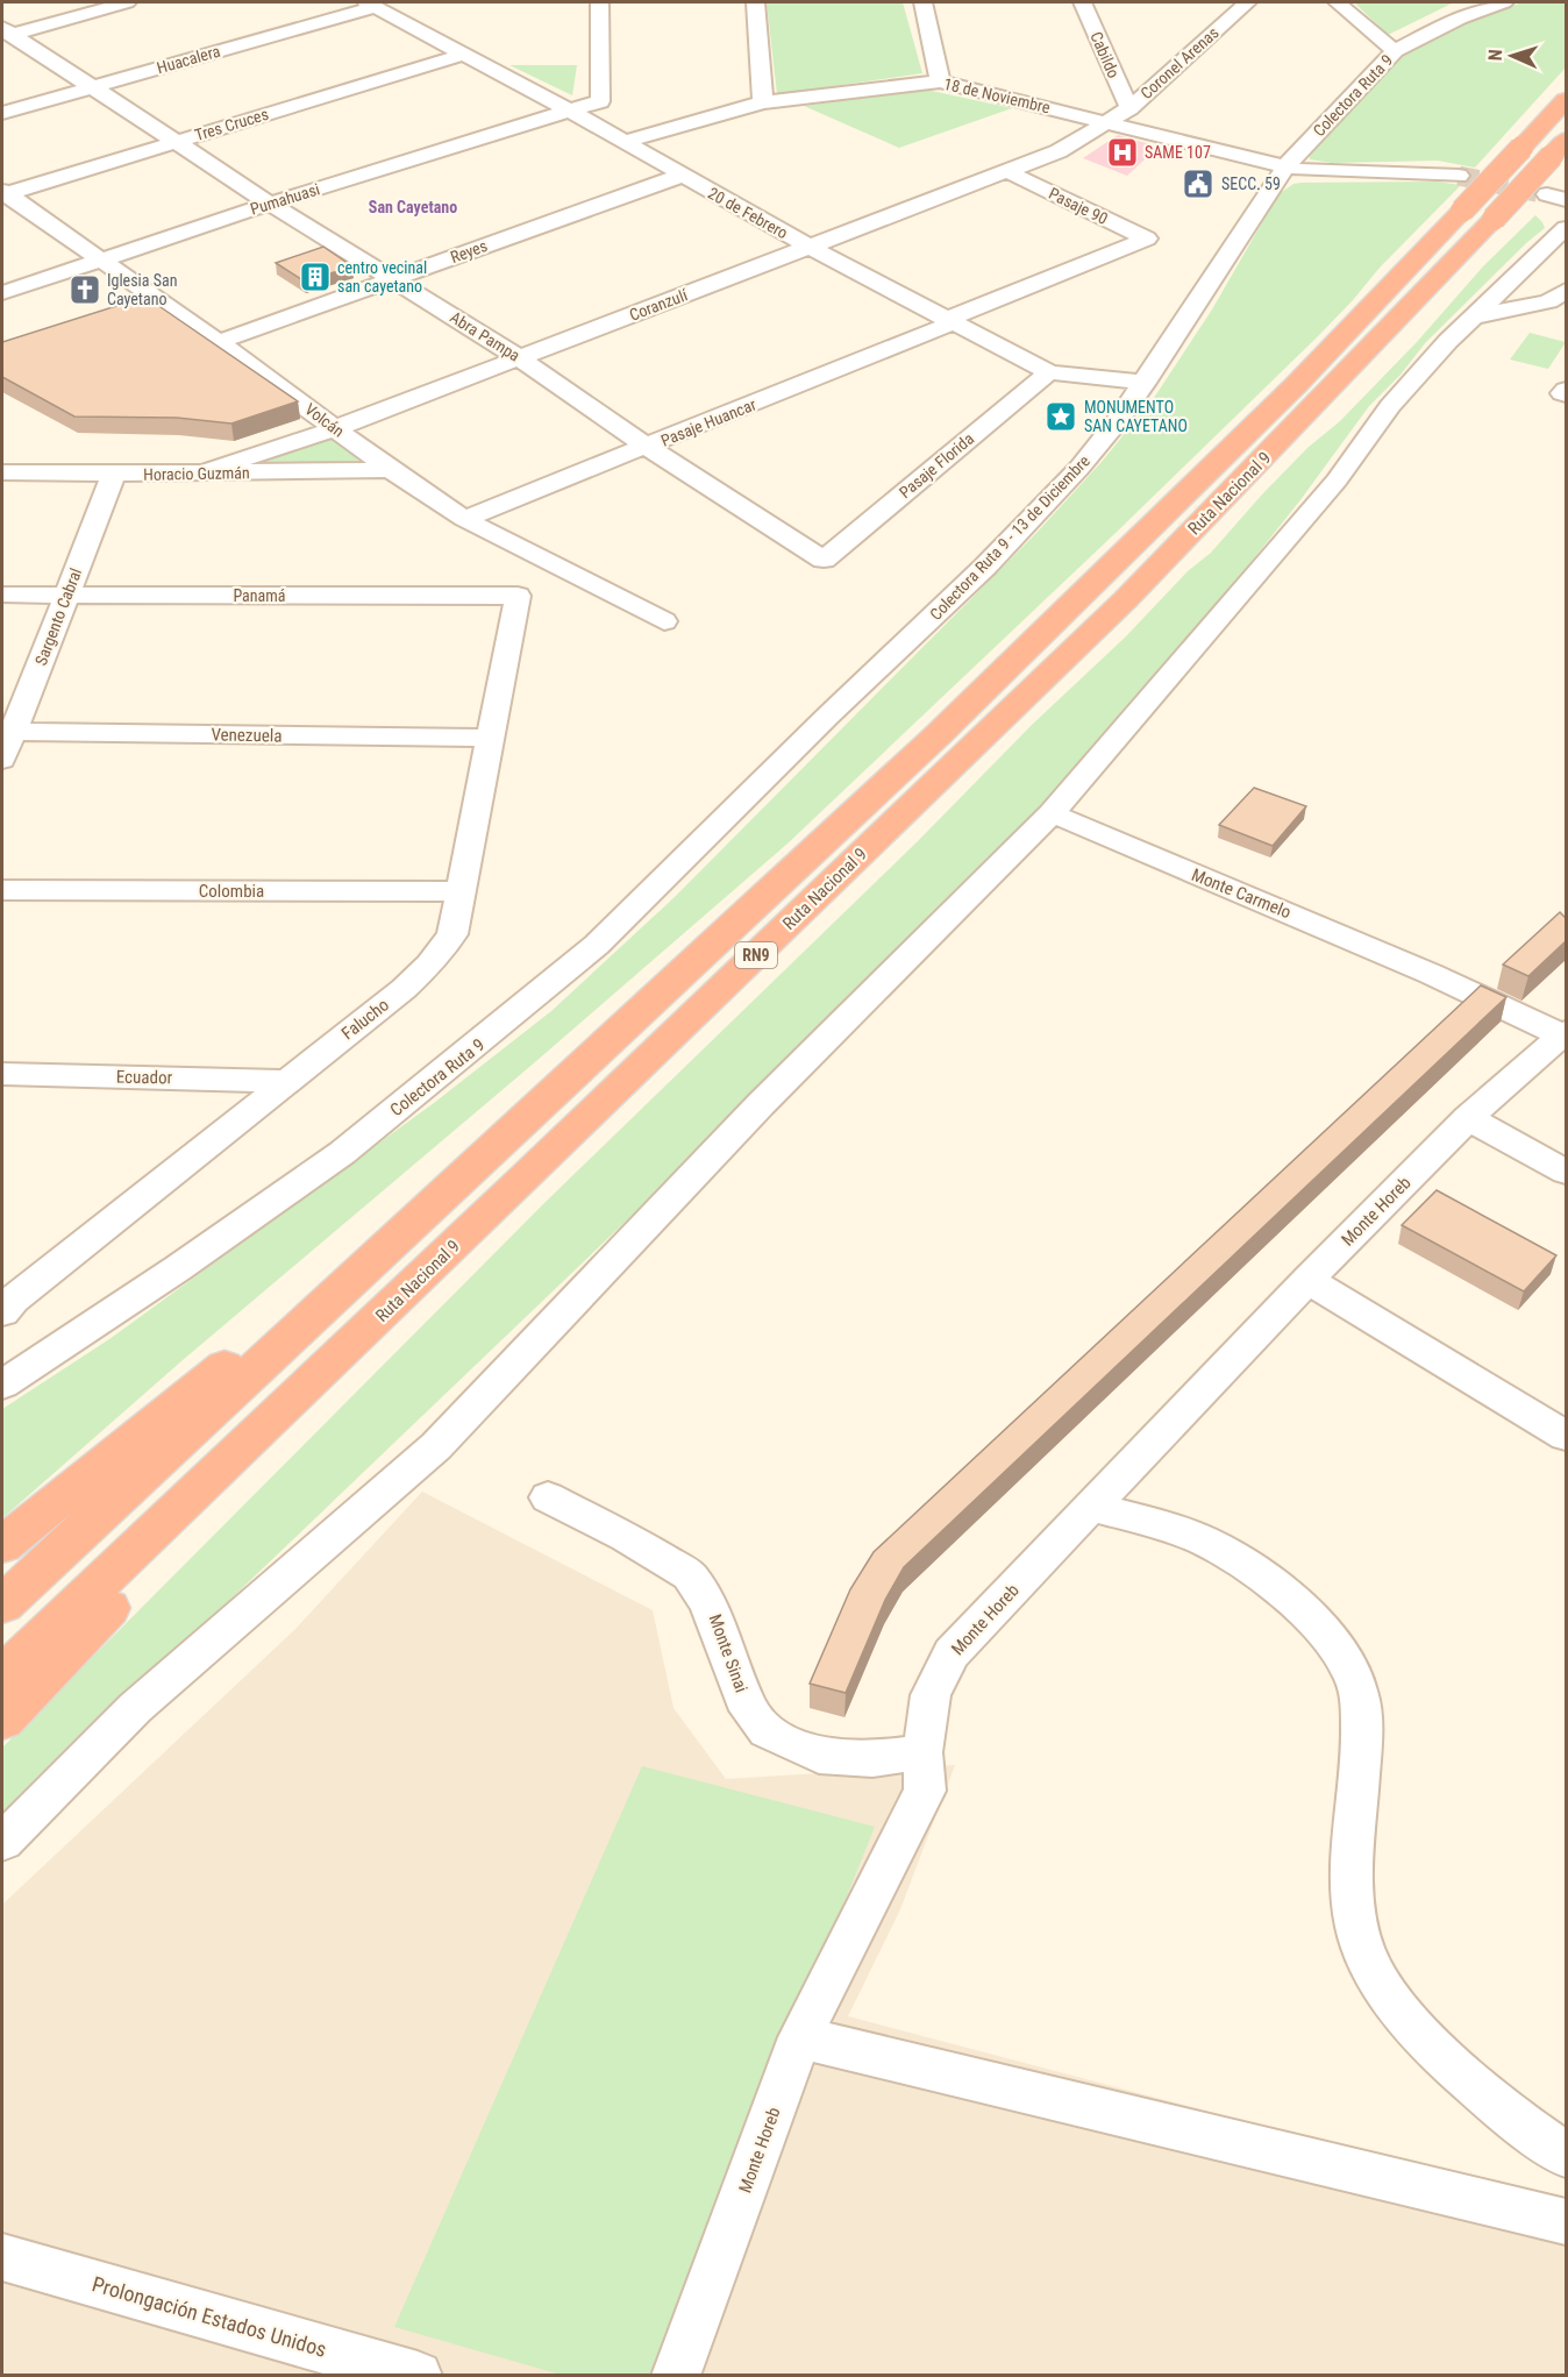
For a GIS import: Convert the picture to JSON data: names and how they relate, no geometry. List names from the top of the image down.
{
  "streets": {
    "highway": ["Ruta Nacional 9", "RN9"],
    "street": [
      "Cabildo",
      "Huacalera",
      "Coronel Arenas",
      "18 de Noviembre",
      "Colectora Ruta 9",
      "Tres Cruces",
      "Pumahuasi",
      "Pasaje 90",
      "20 de Febrero",
      "Reyes",
      "Coranzulí",
      "Abra Pampa",
      "Volcán",
      "Pasaje Huancar",
      "Pasaje Florida",
      "Horacio Guzmán",
      "Colectora Ruta 9 - 13 de Diciembre",
      "Panamá",
      "Sargento Cabral",
      "Venezuela",
      "Colombia",
      "Monte Carmelo",
      "Falucho",
      "Ecuador",
      "Monte Horeb",
      "Monte Sinai",
      "Prolongación Estados Unidos"
    ]
  },
  "crossings": [
    ["Cabildo", "Coronel Arenas"],
    ["Huacalera", "20 de Febrero"],
    ["Huacalera", "Abra Pampa"],
    ["Coronel Arenas", "18 de Noviembre"],
    ["Coronel Arenas", "Coranzulí"],
    ["18 de Noviembre", "Colectora Ruta 9"],
    ["18 de Noviembre", "20 de Febrero"],
    ["18 de Noviembre", "Coranzulí"],
    ["18 de Noviembre", "Colectora Ruta 9 - 13 de Diciembre"],
    ["Colectora Ruta 9", "Colectora Ruta 9 - 13 de Diciembre"],
    ["Tres Cruces", "20 de Febrero"],
    ["Tres Cruces", "Abra Pampa"],
    ["Tres Cruces", "Volcán"],
    ["Pumahuasi", "20 de Febrero"],
    ["Pumahuasi", "Abra Pampa"],
    ["Pumahuasi", "Volcán"],
    ["Pasaje 90", "Coranzulí"],
    ["Pasaje 90", "Pasaje Huancar"],
    ["20 de Febrero", "Reyes"],
    ["20 de Febrero", "Coranzulí"],
    ["20 de Febrero", "Pasaje Huancar"],
    ["20 de Febrero", "Pasaje Florida"],
    ["20 de Febrero", "Colectora Ruta 9 - 13 de Diciembre"],
    ["Reyes", "Abra Pampa"],
    ["Reyes", "Volcán"],
    ["Coranzulí", "Abra Pampa"],
    ["Coranzulí", "Volcán"],
    ["Coranzulí", "Horacio Guzmán"],
    ["Abra Pampa", "Pasaje Huancar"],
    ["Abra Pampa", "Pasaje Florida"],
    ["Volcán", "Pasaje Huancar"],
    ["Volcán", "Horacio Guzmán"],
    ["Horacio Guzmán", "Sargento Cabral"],
    ["Panamá", "Sargento Cabral"],
    ["Panamá", "Falucho"],
    ["Sargento Cabral", "Venezuela"],
    ["Venezuela", "Falucho"],
    ["Colombia", "Falucho"],
    ["Monte Carmelo", "Monte Horeb"],
    ["Falucho", "Ecuador"],
    ["Monte Horeb", "Monte Sinai"]
  ],
  "districts": ["San Cayetano"],
  "places": {
    "hospital": ["SAME 107"],
    "public building": ["SECC. 59"],
    "building": ["centro vecinal san cayetano"],
    "church": ["Iglesia San Cayetano"],
    "place": ["MONUMENTO SAN CAYETANO"]
  },
  "north": "left"
}
